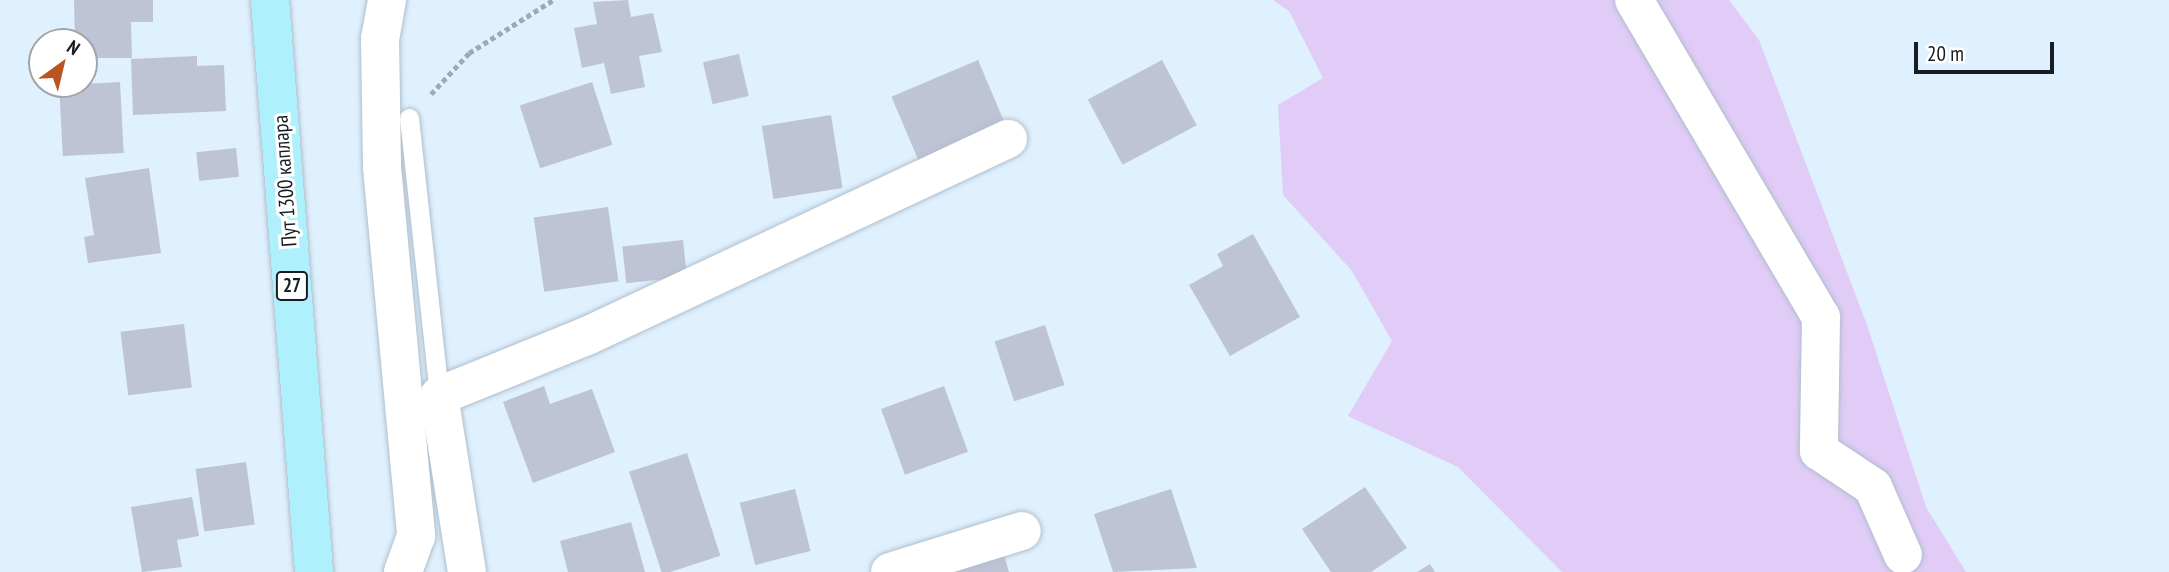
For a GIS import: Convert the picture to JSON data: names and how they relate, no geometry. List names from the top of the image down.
{
  "streets": {
    "main road": ["Пут 1300 каплара", "27"]
  },
  "scale_bar": "20 m",
  "north": "top right"
}
